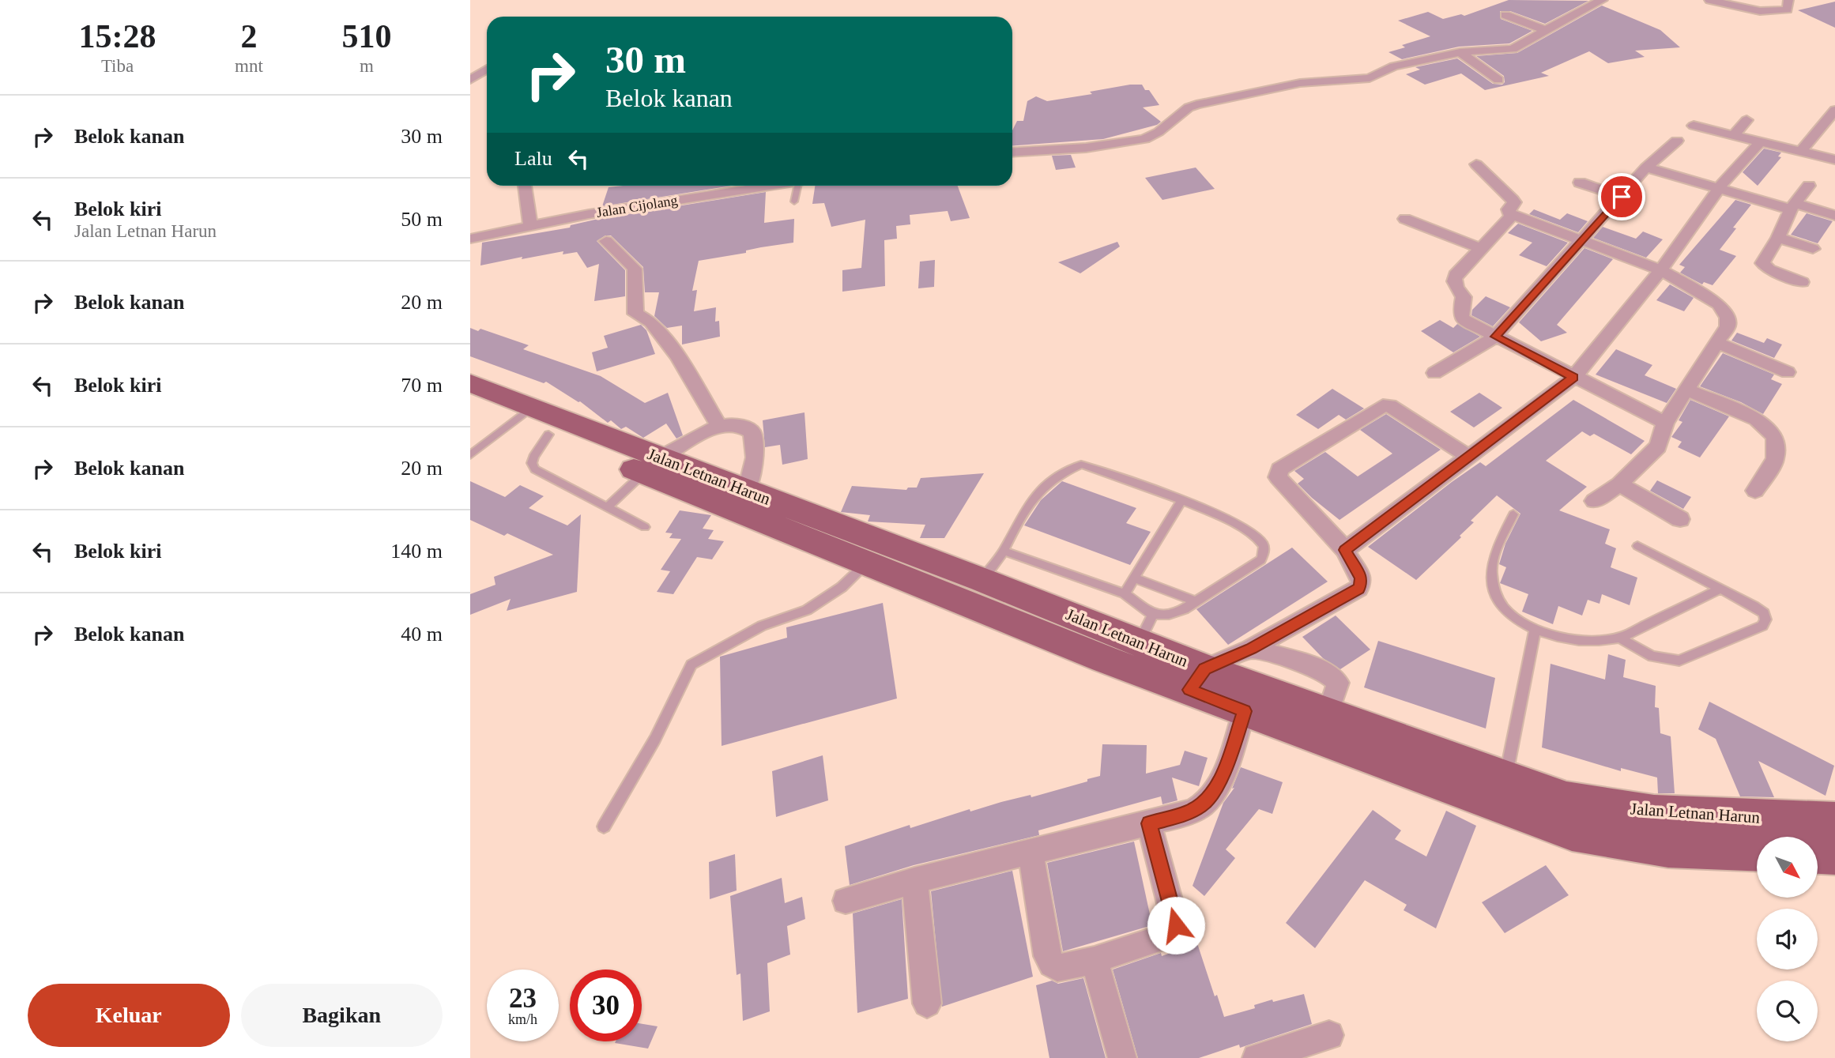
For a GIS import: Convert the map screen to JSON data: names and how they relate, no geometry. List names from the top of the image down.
{
  "streets": {
    "main road": ["Jalan Letnan Harun"],
    "street": ["Jalan Cijolang"]
  },
  "north": "bottom right",
  "page": {
    "eta": [
      "15:28",
      "Tiba",
      "2",
      "mnt",
      "510",
      "m"
    ],
    "turn": ["30 m", "Belok kanan"],
    "list": [
      {
        "name": "Belok kanan",
        "value": "30 m"
      },
      {
        "name": "Belok kiri",
        "note": "Jalan Letnan Harun",
        "value": "50 m"
      },
      {
        "name": "Belok kanan",
        "value": "20 m"
      },
      {
        "name": "Belok kiri",
        "value": "70 m"
      },
      {
        "name": "Belok kanan",
        "value": "20 m"
      },
      {
        "name": "Belok kiri",
        "value": "140 m"
      },
      {
        "name": "Belok kanan",
        "value": "40 m"
      }
    ],
    "then": "Lalu",
    "speed": "23 km/h",
    "limit": "30",
    "buttons": ["Keluar", "Bagikan"]
  }
}
